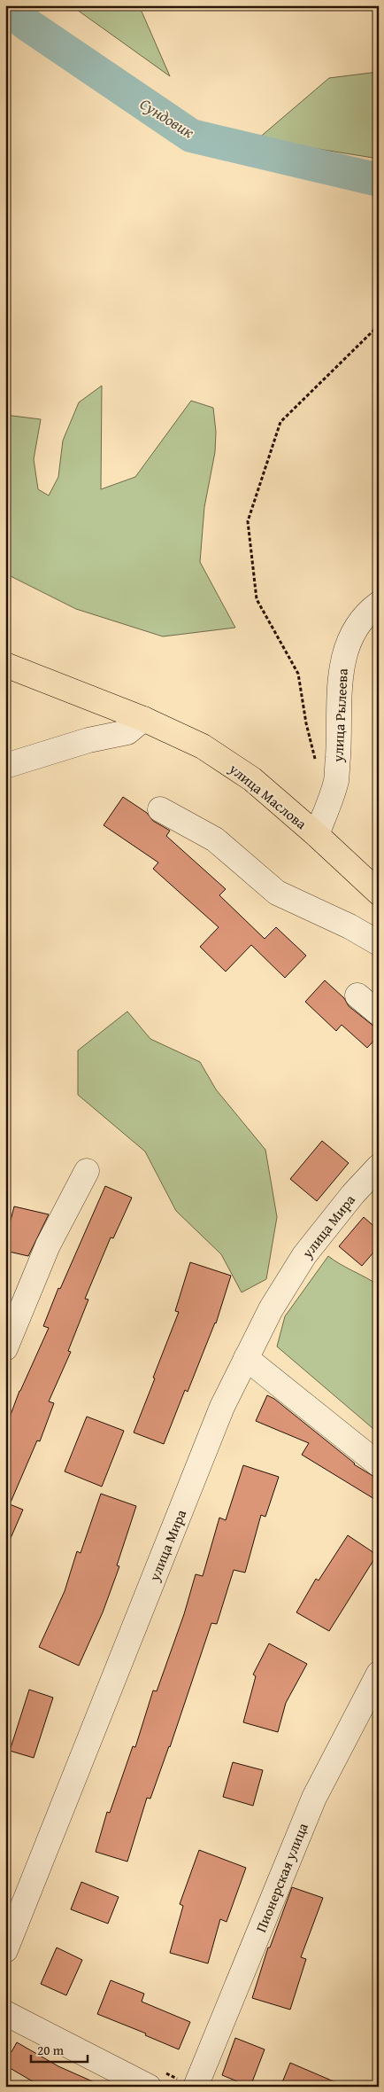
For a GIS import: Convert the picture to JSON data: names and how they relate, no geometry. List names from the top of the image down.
{
  "streets": {
    "main road": ["улица Маслова"],
    "street": ["улица Рылеева", "улица Мира", "Пионерская улица"]
  },
  "crossings": [
    ["улица Рылеева", "улица Маслова"]
  ],
  "water": ["Сундовик"],
  "scale_bar": "20 m"
}
